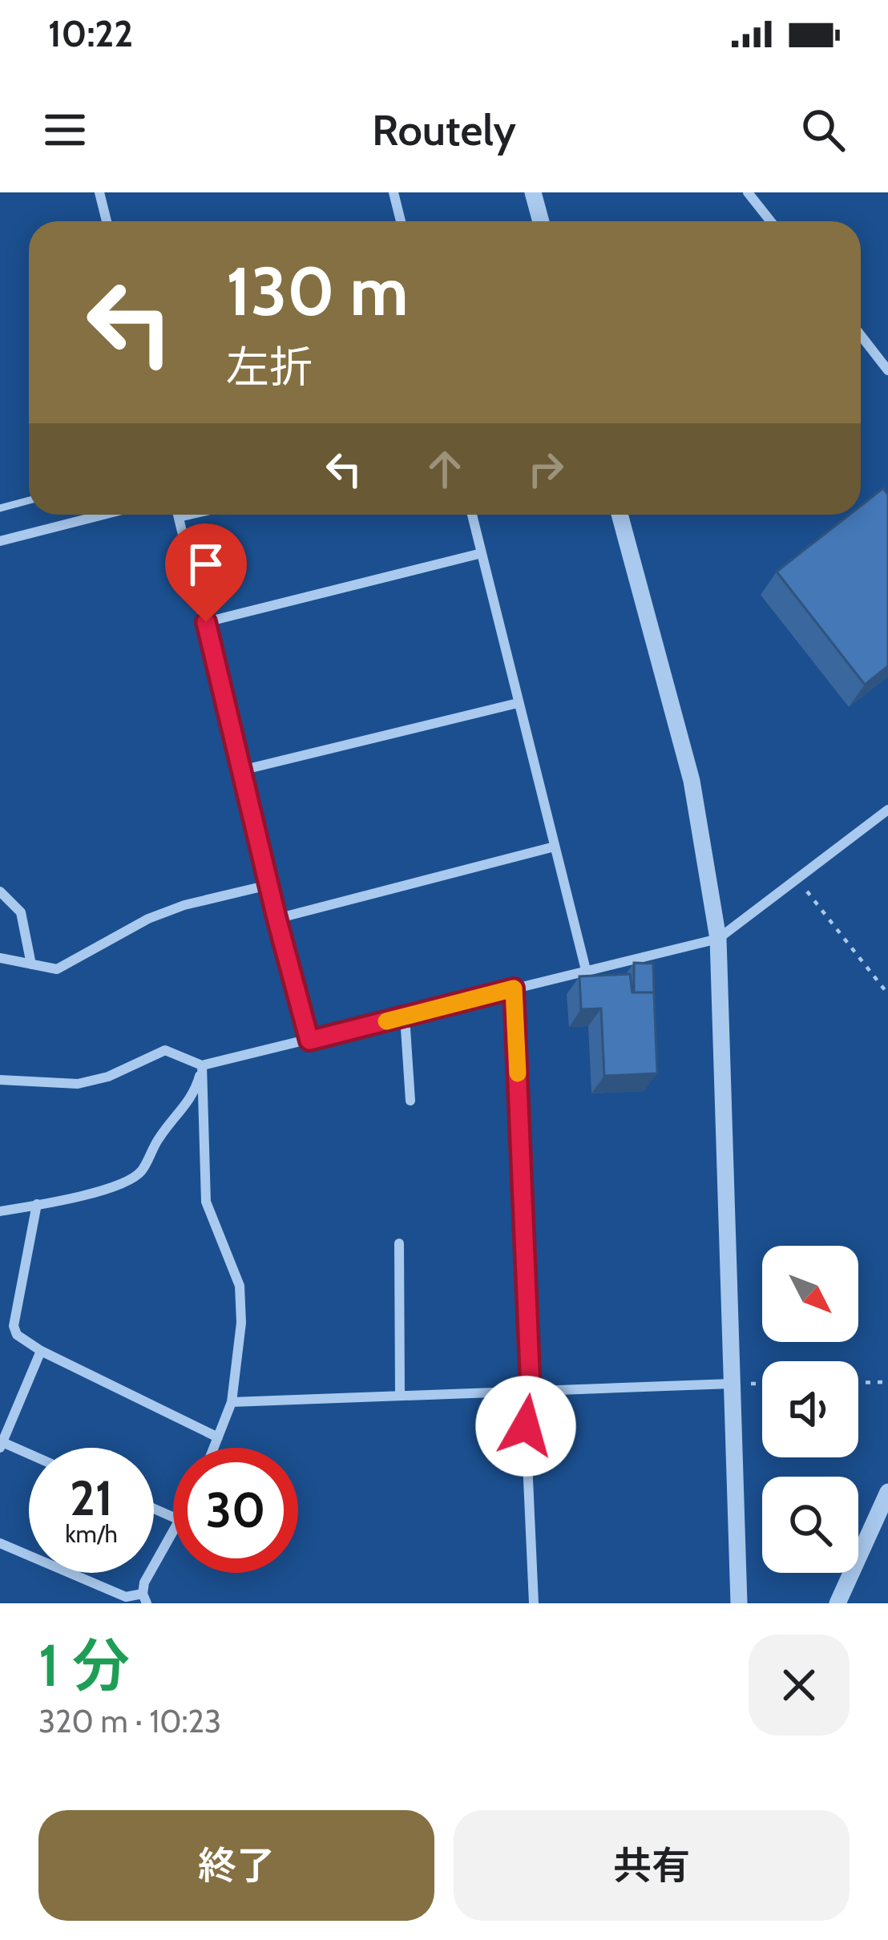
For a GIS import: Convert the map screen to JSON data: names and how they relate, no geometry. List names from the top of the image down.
{
  "north": "bottom right",
  "page": {
    "status": "10:22",
    "header": "Routely",
    "turn": ["130 m", "左折"],
    "speed": "21 km/h",
    "limit": "30",
    "heading": ["1 分", "320 m · 10:23"],
    "buttons": ["終了", "共有"]
  }
}
